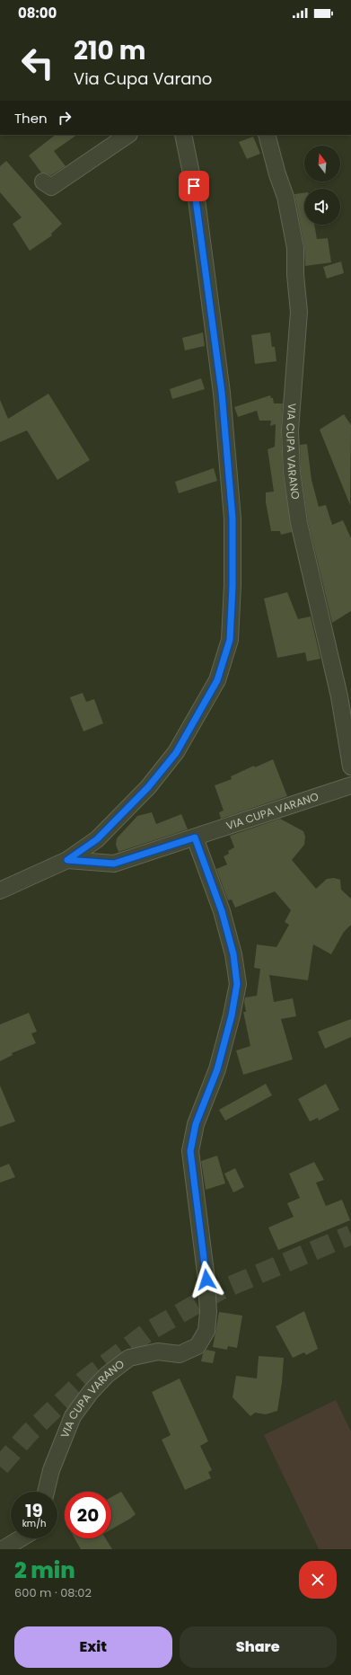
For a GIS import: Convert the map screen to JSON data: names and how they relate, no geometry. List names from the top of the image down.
{
  "streets": {
    "street": ["VIA CUPA VARANO"]
  },
  "north": "top",
  "page": {
    "status": "08:00",
    "turn": ["210 m", "Via Cupa Varano"],
    "then": "Then",
    "speed": "19 km/h",
    "limit": "20",
    "heading": ["2 min", "600 m · 08:02"],
    "buttons": ["Exit", "Share"]
  }
}
